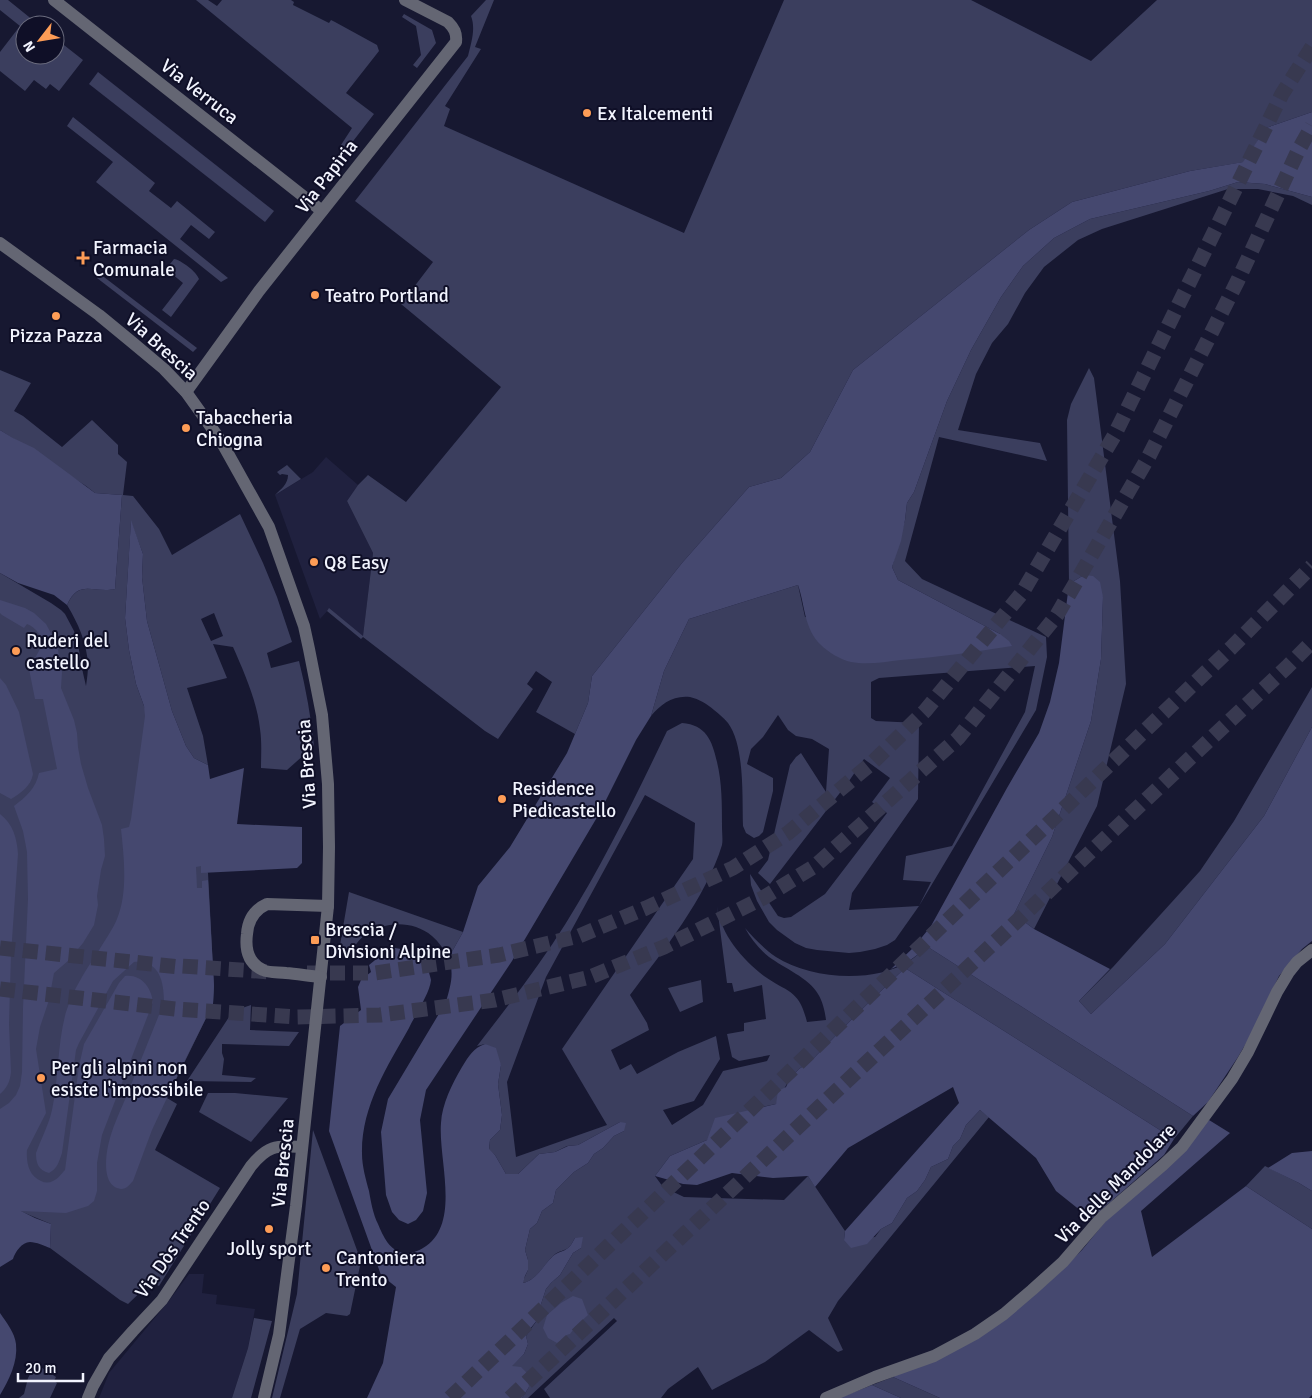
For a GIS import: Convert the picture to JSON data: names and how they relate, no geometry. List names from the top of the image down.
{
  "streets": {
    "street": [
      "Via Verruca",
      "Via Papiria",
      "Via Brescia",
      "Via delle Mandolare",
      "Via Dòs Trento"
    ]
  },
  "crossings": [
    ["Via Verruca", "Via Papiria"],
    ["Via Papiria", "Via Brescia"],
    ["Via Brescia", "Via Dòs Trento"]
  ],
  "places": {
    "other": [
      "Ex Italcementi",
      "Teatro Portland",
      "Pizza Pazza",
      "Tabaccheria Chiogna",
      "Q8 Easy",
      "Ruderi del castello",
      "Residence Piedicastello",
      "Per gli alpini non esiste l'impossibile",
      "Jolly sport",
      "Cantoniera Trento"
    ],
    "health": ["Farmacia Comunale"],
    "transit": ["Brescia / Divisioni Alpine"]
  },
  "scale_bar": "20 m",
  "north": "bottom left"
}
